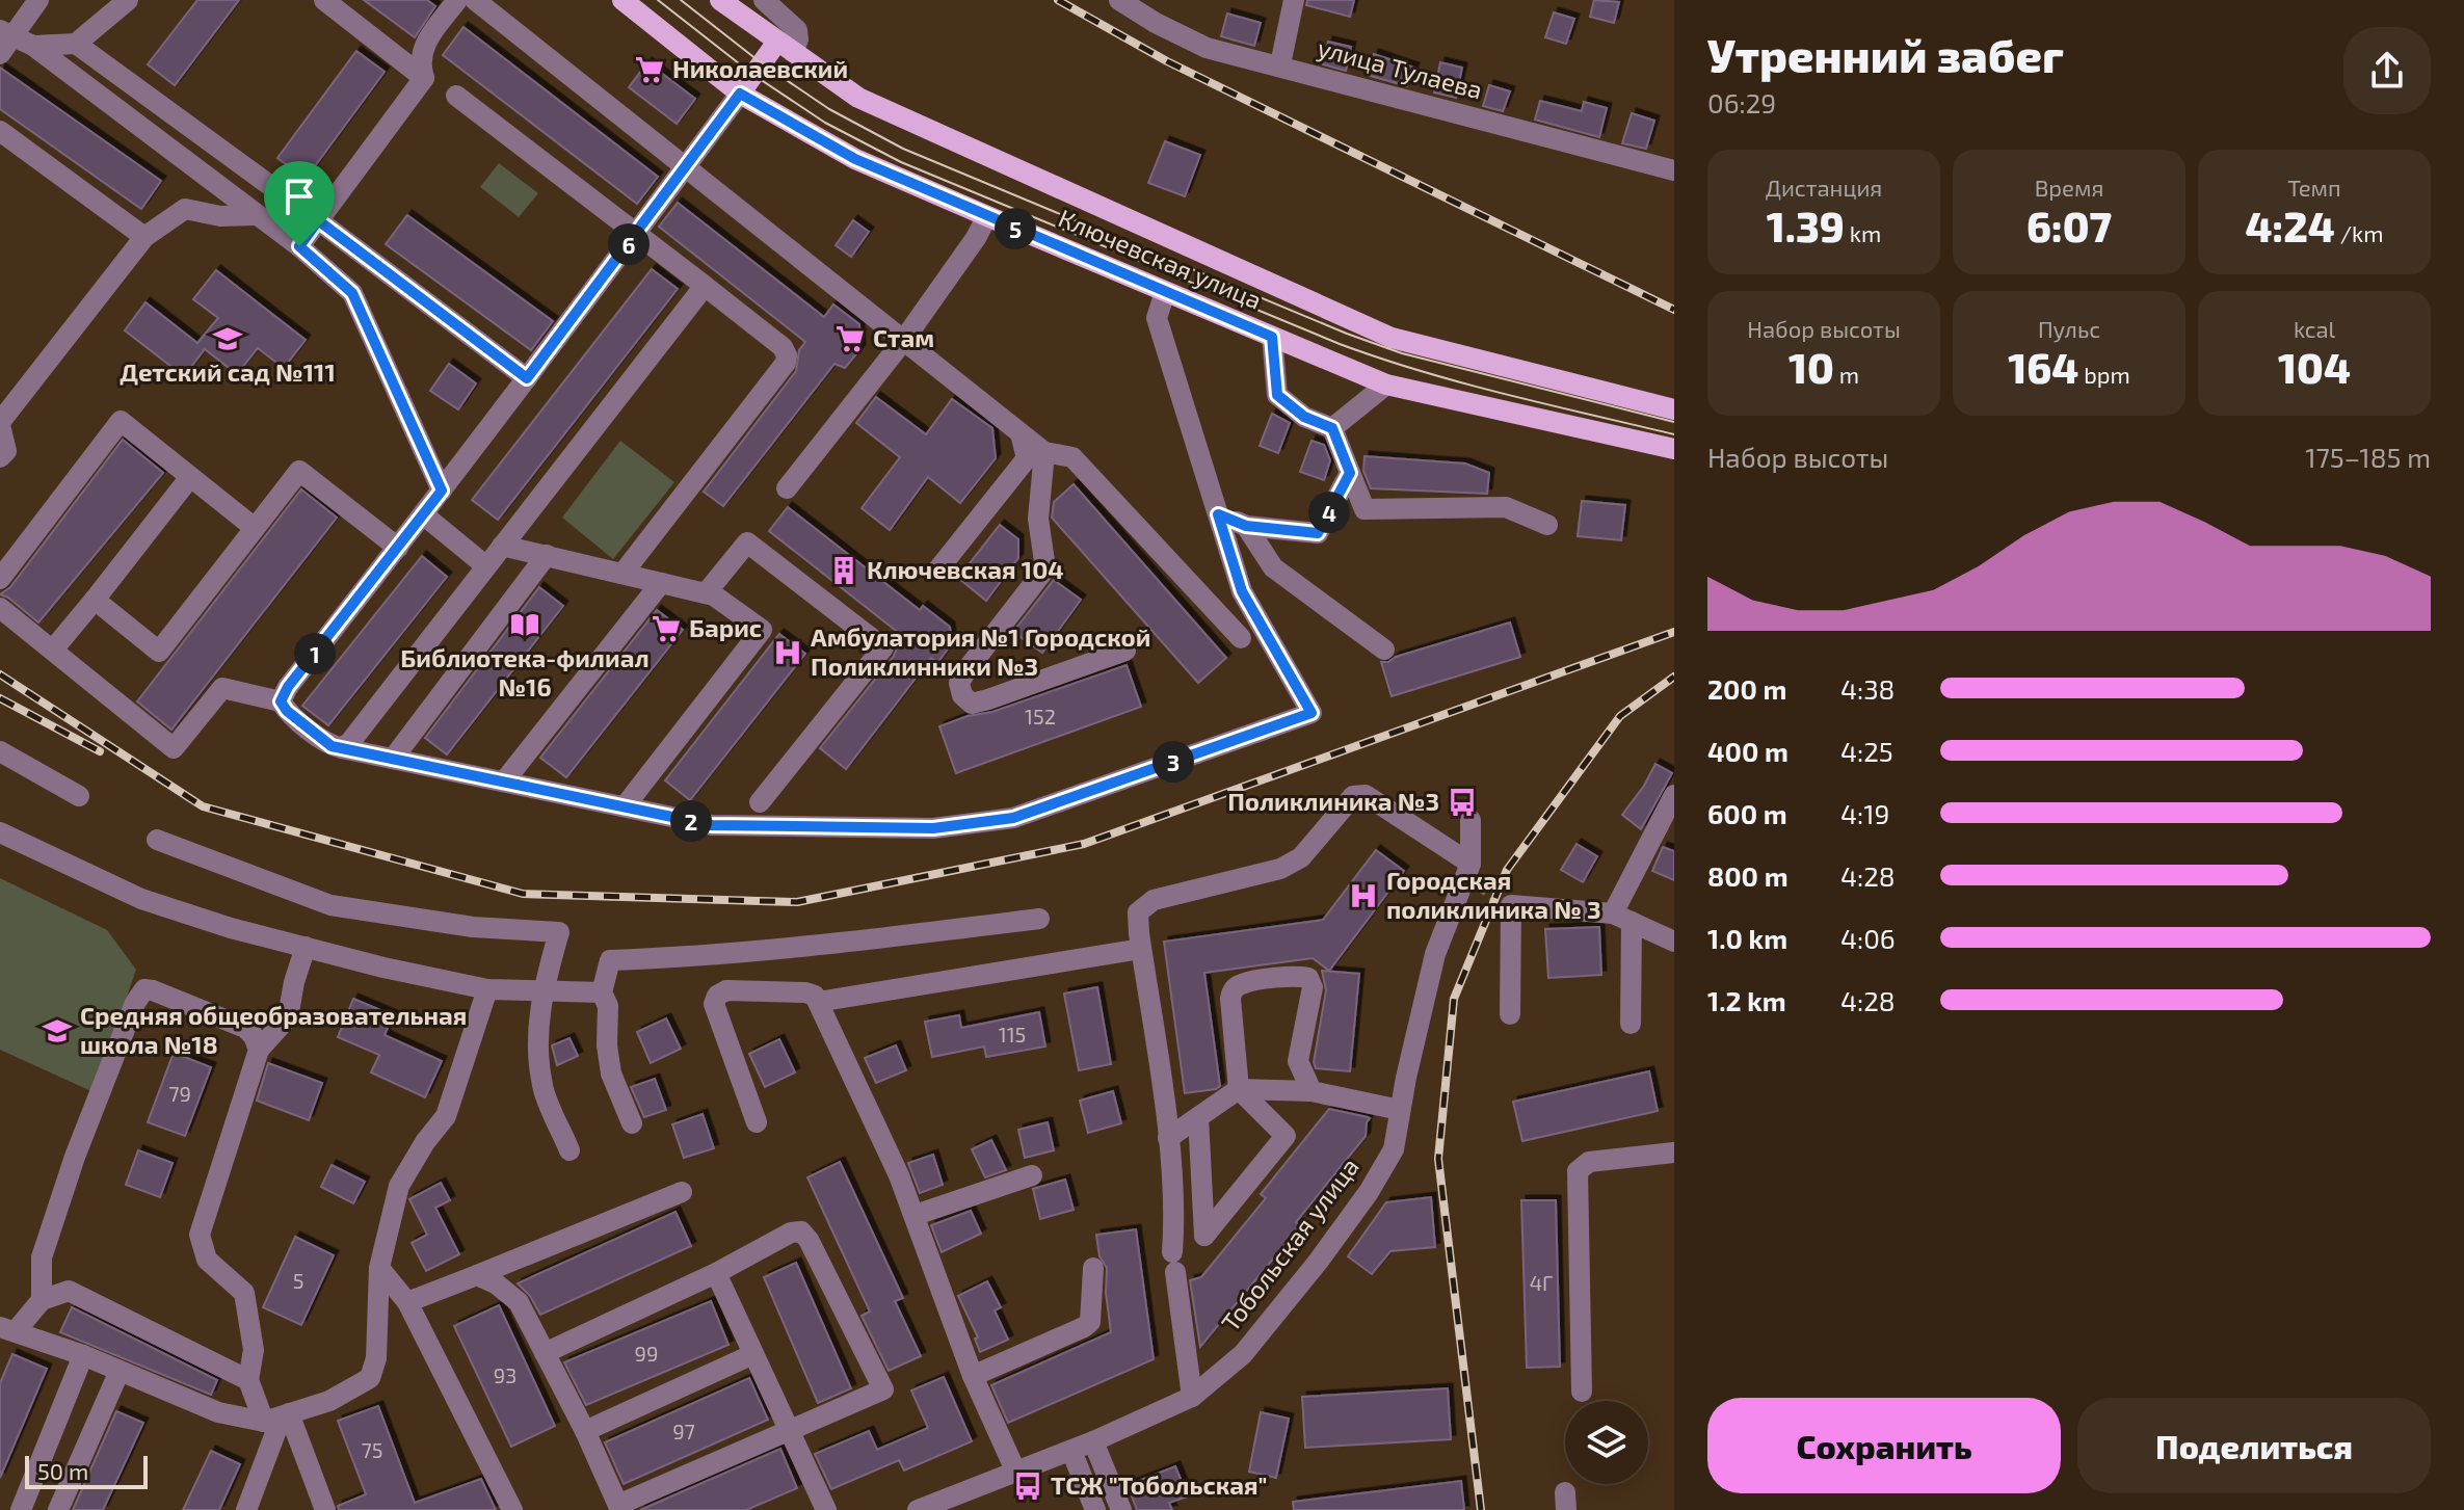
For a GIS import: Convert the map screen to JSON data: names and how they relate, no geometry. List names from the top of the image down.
{
  "streets": {
    "main road": ["Ключевская улица"],
    "street": ["улица Тулаева", "Тобольская улица"]
  },
  "places": {
    "supermarket": ["Николаевский", "Стам", "Барис"],
    "school or university": ["Детский сад №111", "Средняя общеобразовательная школа №18"],
    "building": ["Ключевская 104"],
    "library": ["Библиотека-филиал №16"],
    "hospital": ["Амбулатория №1 Городской Поликлинники №3", "Городская поликлиника № 3"],
    "bus stop": ["Поликлиника №3", "ТСЖ \"Тобольская\""]
  },
  "house_numbers": [
    "152",
    "115",
    "79",
    "5",
    "4Г",
    "99",
    "93",
    "97",
    "75"
  ],
  "scale_bar": "50 m",
  "page": {
    "heading": ["Утренний забег", "06:29"],
    "stats": [
      ["Дистанция", "1.39 km"],
      ["Время", "6:07"],
      ["Темп", "4:24 /km"],
      ["Набор высоты", "10 m"],
      ["Пульс", "164 bpm"],
      ["kcal", "104"]
    ],
    "pins": [
      "5",
      "6",
      "4",
      "1",
      "3",
      "2"
    ],
    "chart": ["Набор высоты", "175–185 m"],
    "list": [
      {
        "name": "200 m",
        "note": "4:38"
      },
      {
        "name": "400 m",
        "note": "4:25"
      },
      {
        "name": "600 m",
        "note": "4:19"
      },
      {
        "name": "800 m",
        "note": "4:28"
      },
      {
        "name": "1.0 km",
        "note": "4:06"
      },
      {
        "name": "1.2 km",
        "note": "4:28"
      }
    ],
    "buttons": ["Сохранить", "Поделиться"],
    "scale": "50 m"
  }
}
